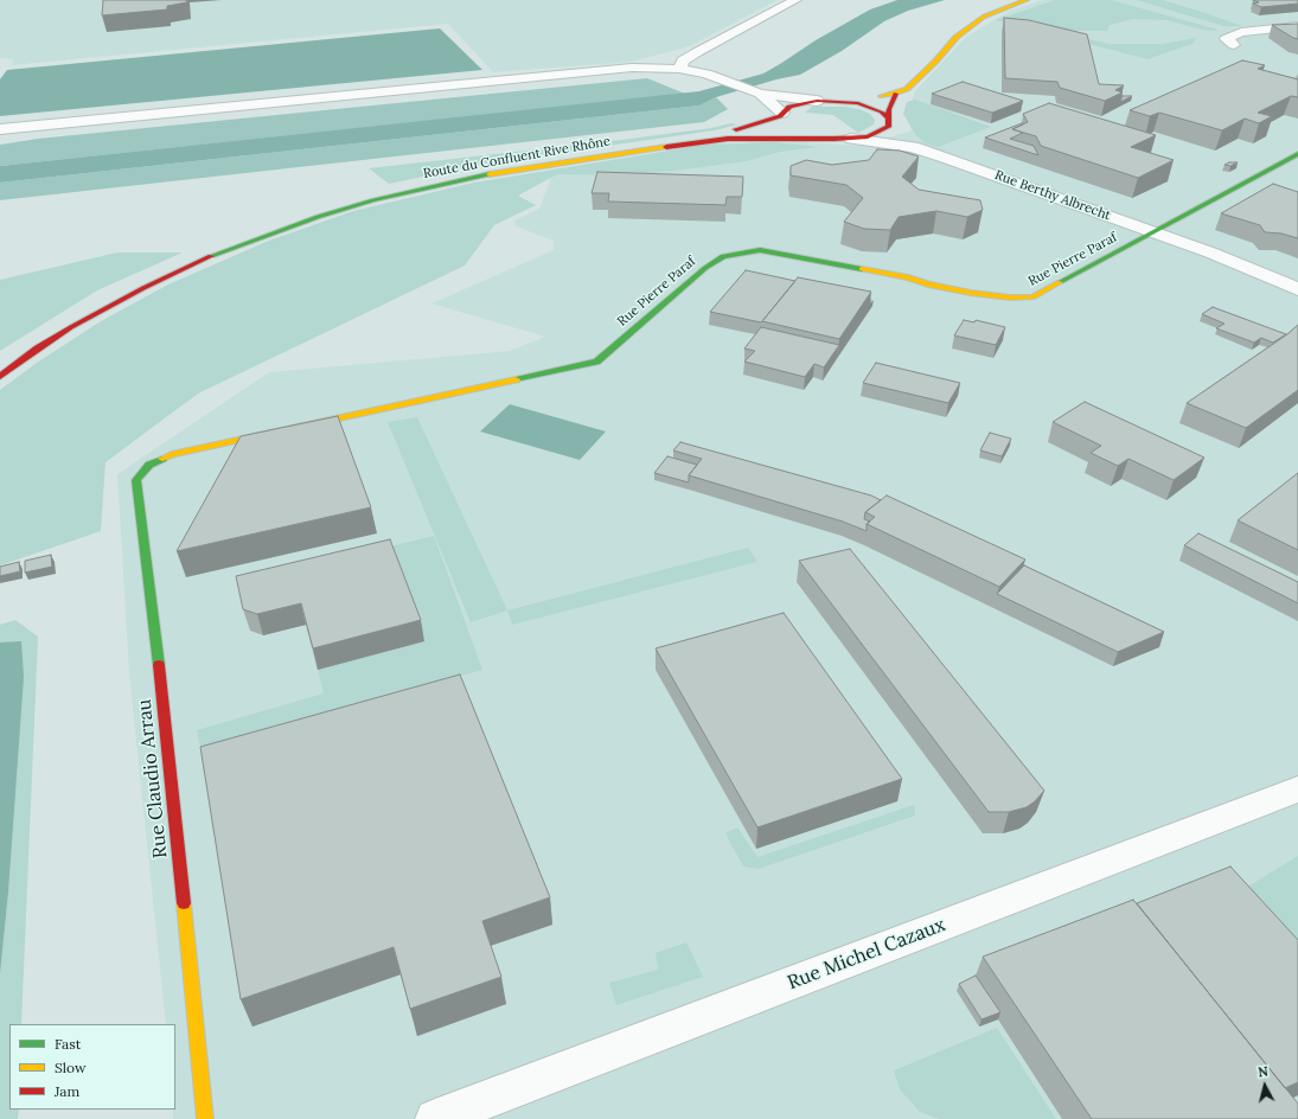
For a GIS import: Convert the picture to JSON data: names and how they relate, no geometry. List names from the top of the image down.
{
  "streets": {
    "main road": ["Route du Confluent Rive Rhône", "Rue Pierre Paraf", "Rue Claudio Arrau"],
    "street": ["Rue Berthy Albrecht", "Rue Michel Cazaux"]
  },
  "crossings": [
    ["Rue Berthy Albrecht", "Rue Pierre Paraf"],
    ["Rue Pierre Paraf", "Rue Claudio Arrau"]
  ],
  "legend": ["Fast", "Slow", "Jam"],
  "north": "top"
}
